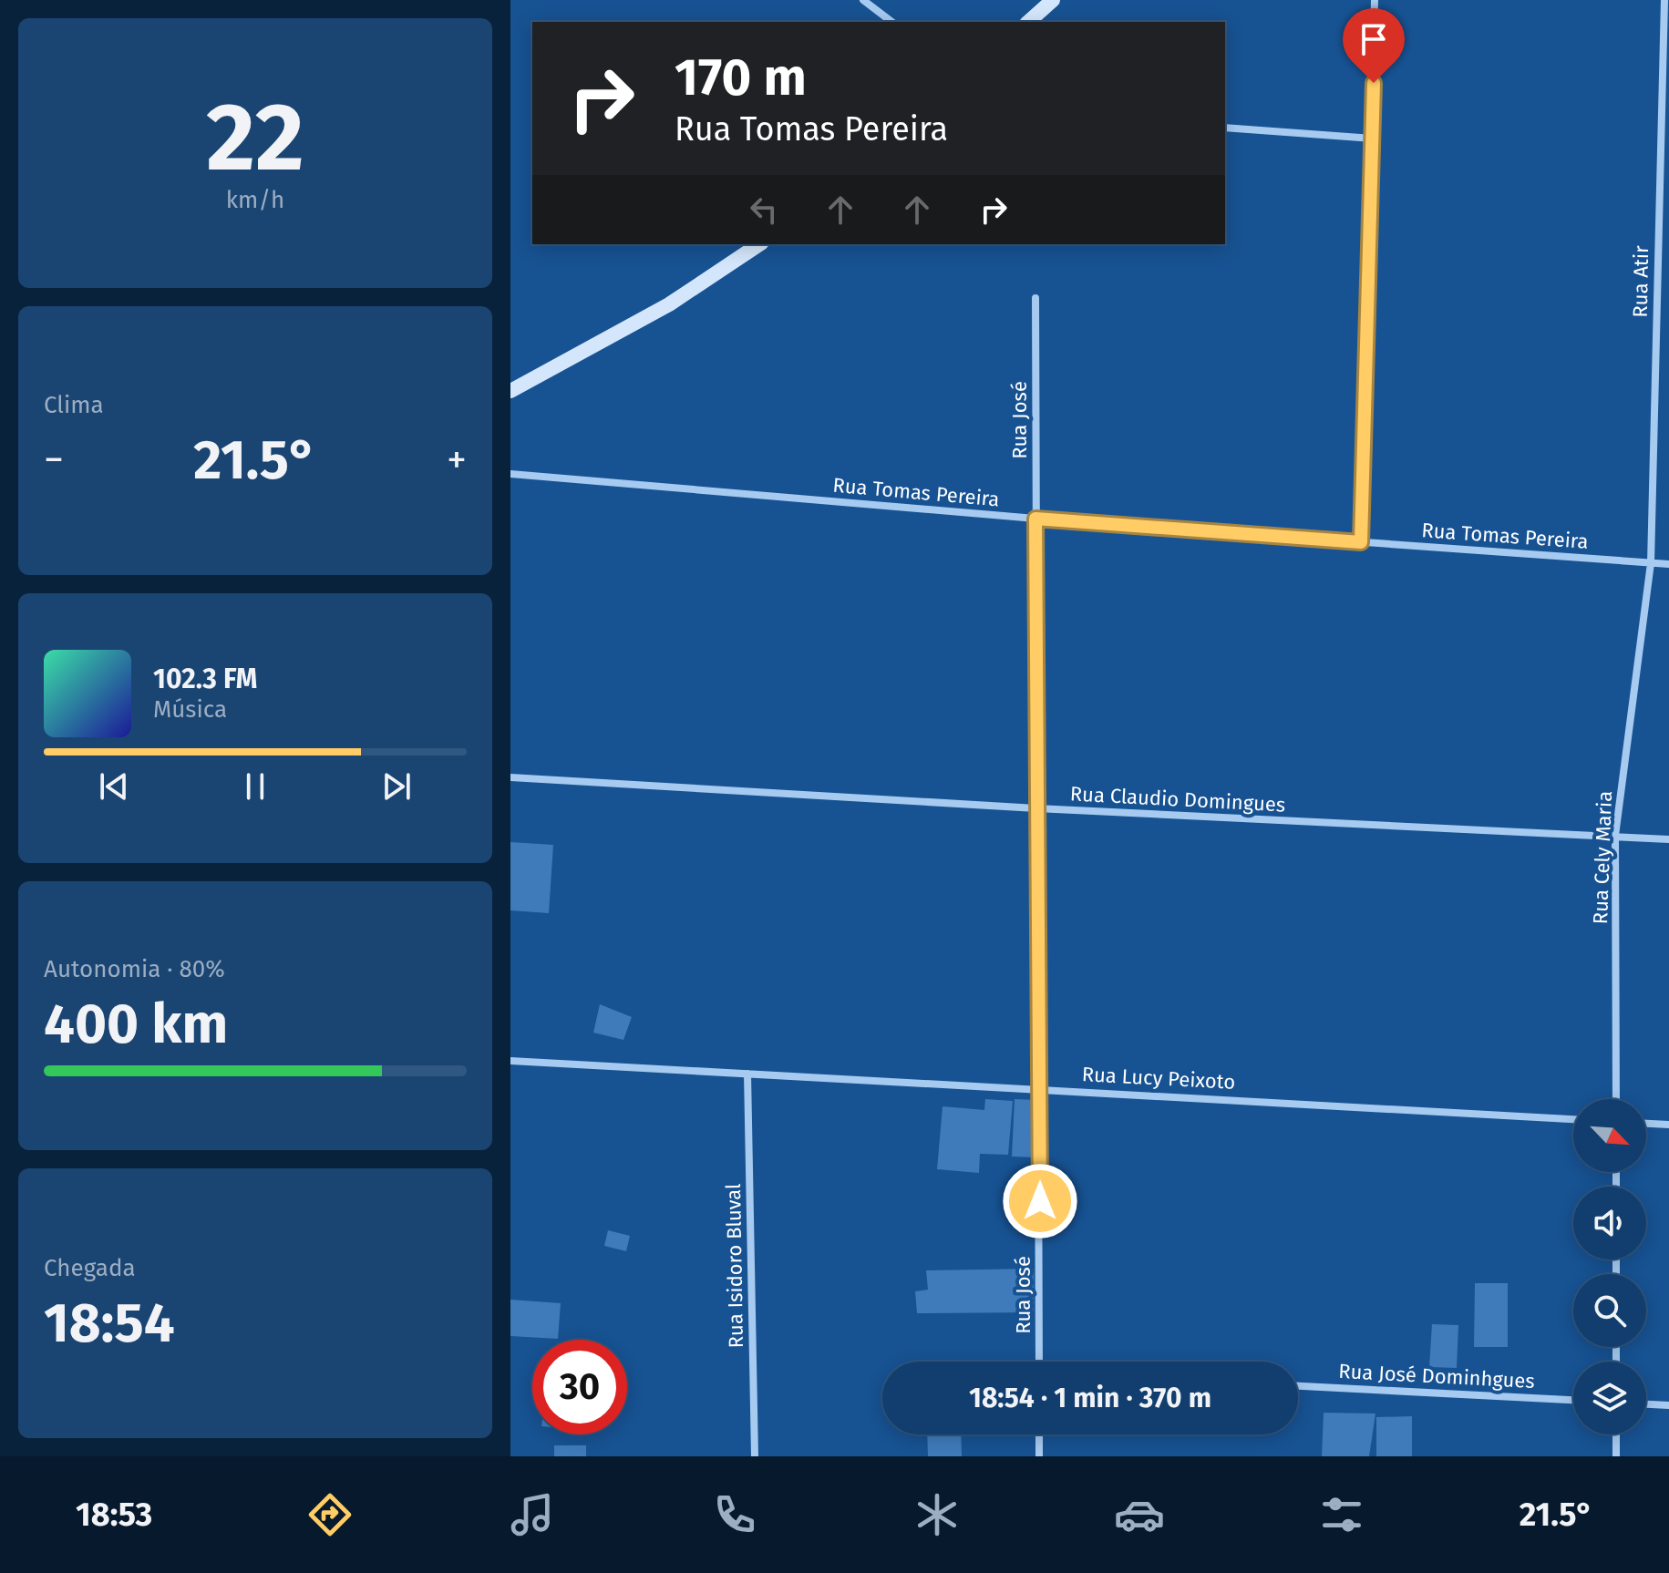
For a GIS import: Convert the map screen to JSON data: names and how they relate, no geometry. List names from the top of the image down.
{
  "streets": {
    "street": [
      "Rua Atir",
      "Rua José",
      "Rua Tomas Pereira",
      "Rua Claudio Domingues",
      "Rua Cely Maria",
      "Rua Lucy Peixoto",
      "Rua Isidoro Bluval",
      "Rua José Dominhgues"
    ]
  },
  "crossings": [
    ["Rua Atir", "Rua Tomas Pereira"],
    ["Rua Atir", "Rua Cely Maria"],
    ["Rua José", "Rua Tomas Pereira"],
    ["Rua José", "Rua Claudio Domingues"],
    ["Rua José", "Rua Lucy Peixoto"],
    ["Rua Tomas Pereira", "Rua Cely Maria"],
    ["Rua Claudio Domingues", "Rua Cely Maria"],
    ["Rua Lucy Peixoto", "Rua Isidoro Bluval"]
  ],
  "north": "bottom right",
  "page": {
    "tile": [
      ["22", "km/h"],
      "Clima",
      ["Autonomia · 80%", "400 km"],
      ["Chegada", "18:54"]
    ],
    "turn": ["170 m", "Rua Tomas Pereira"],
    "heat": ["−", "21.5°", "+"],
    "song": ["102.3 FM", "Música"],
    "limit": "30",
    "trip": "18:54 · 1 min · 370 m",
    "tabs": ["18:53", "21.5°"]
  }
}
